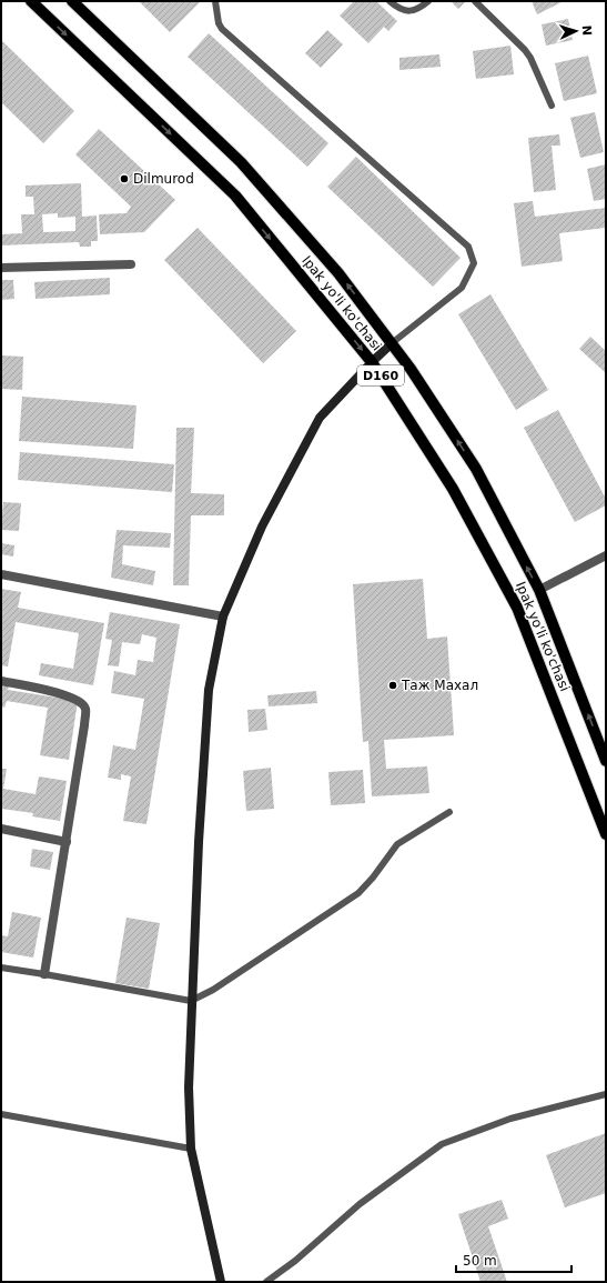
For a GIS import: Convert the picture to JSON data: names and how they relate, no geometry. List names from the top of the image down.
{
  "streets": {
    "main road": ["Ipak yo'li ko'chasi", "D160"]
  },
  "places": ["Dilmurod", "Таж Махал"],
  "scale_bar": "50 m",
  "north": "right"
}
